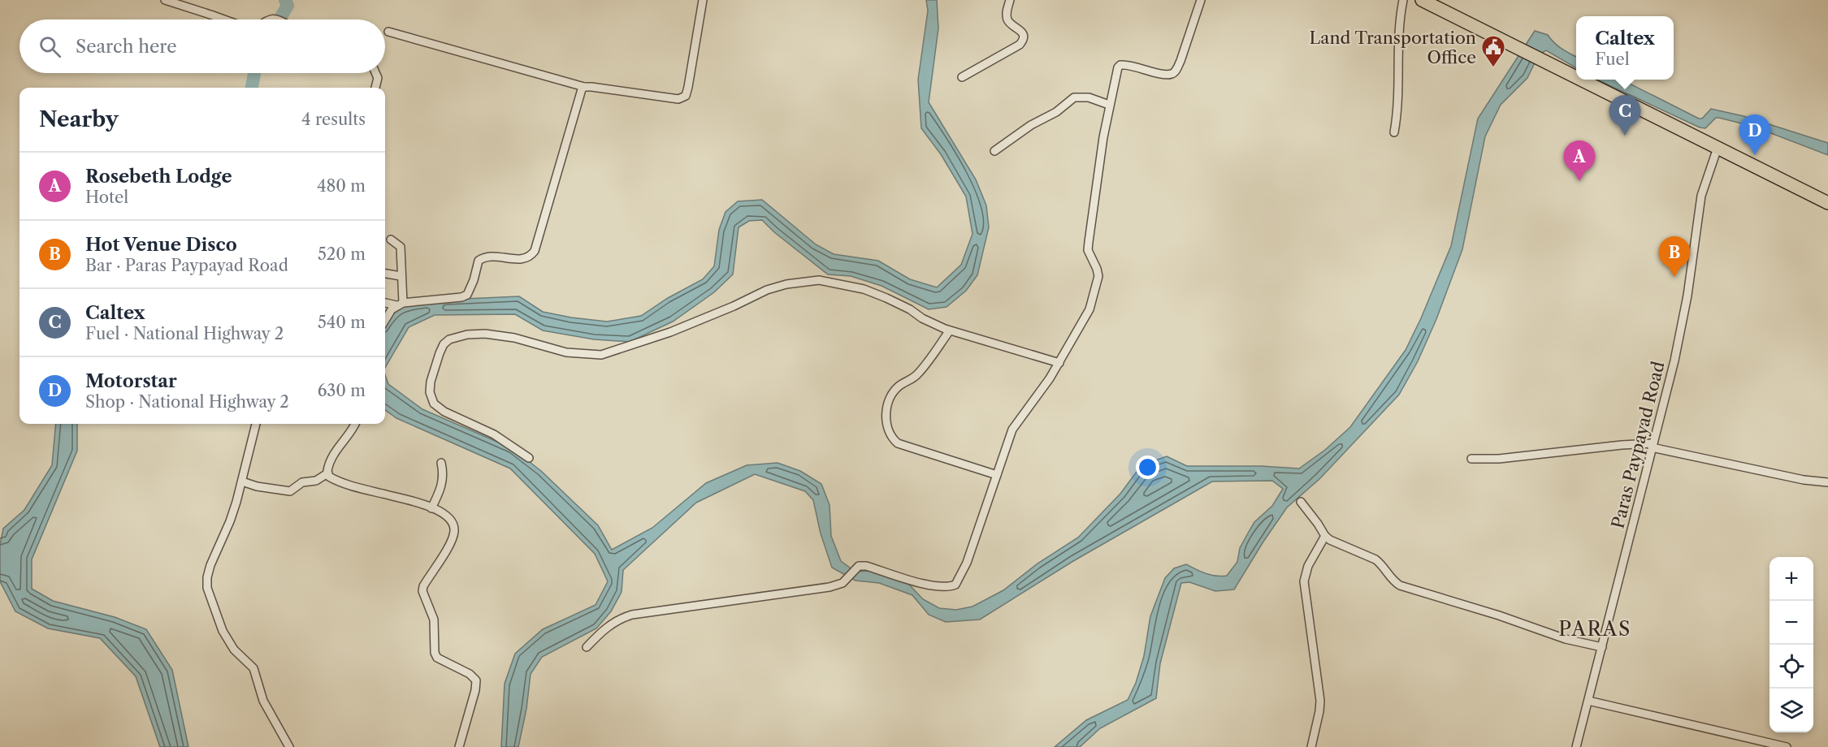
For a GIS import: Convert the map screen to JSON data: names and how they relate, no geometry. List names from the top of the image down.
{
  "streets": {
    "street": ["Paras Paypayad Road"]
  },
  "districts": ["PARAS"],
  "places": {
    "public building": ["Land Transportation Office"]
  },
  "page": {
    "popup": ["Caltex", "Fuel"],
    "search": "Search here",
    "heading": ["Nearby", "4 results"],
    "pins": [
      "C",
      "D",
      "A",
      "B"
    ],
    "list": [
      {
        "mark": "A",
        "name": "Rosebeth Lodge",
        "note": "Hotel",
        "value": "480 m"
      },
      {
        "mark": "B",
        "name": "Hot Venue Disco",
        "note": "Bar · Paras Paypayad Road",
        "value": "520 m"
      },
      {
        "mark": "C",
        "name": "Caltex",
        "note": "Fuel · National Highway 2",
        "value": "540 m"
      },
      {
        "mark": "D",
        "name": "Motorstar",
        "note": "Shop · National Highway 2",
        "value": "630 m"
      }
    ],
    "map_buttons": ["+", "−"]
  }
}
